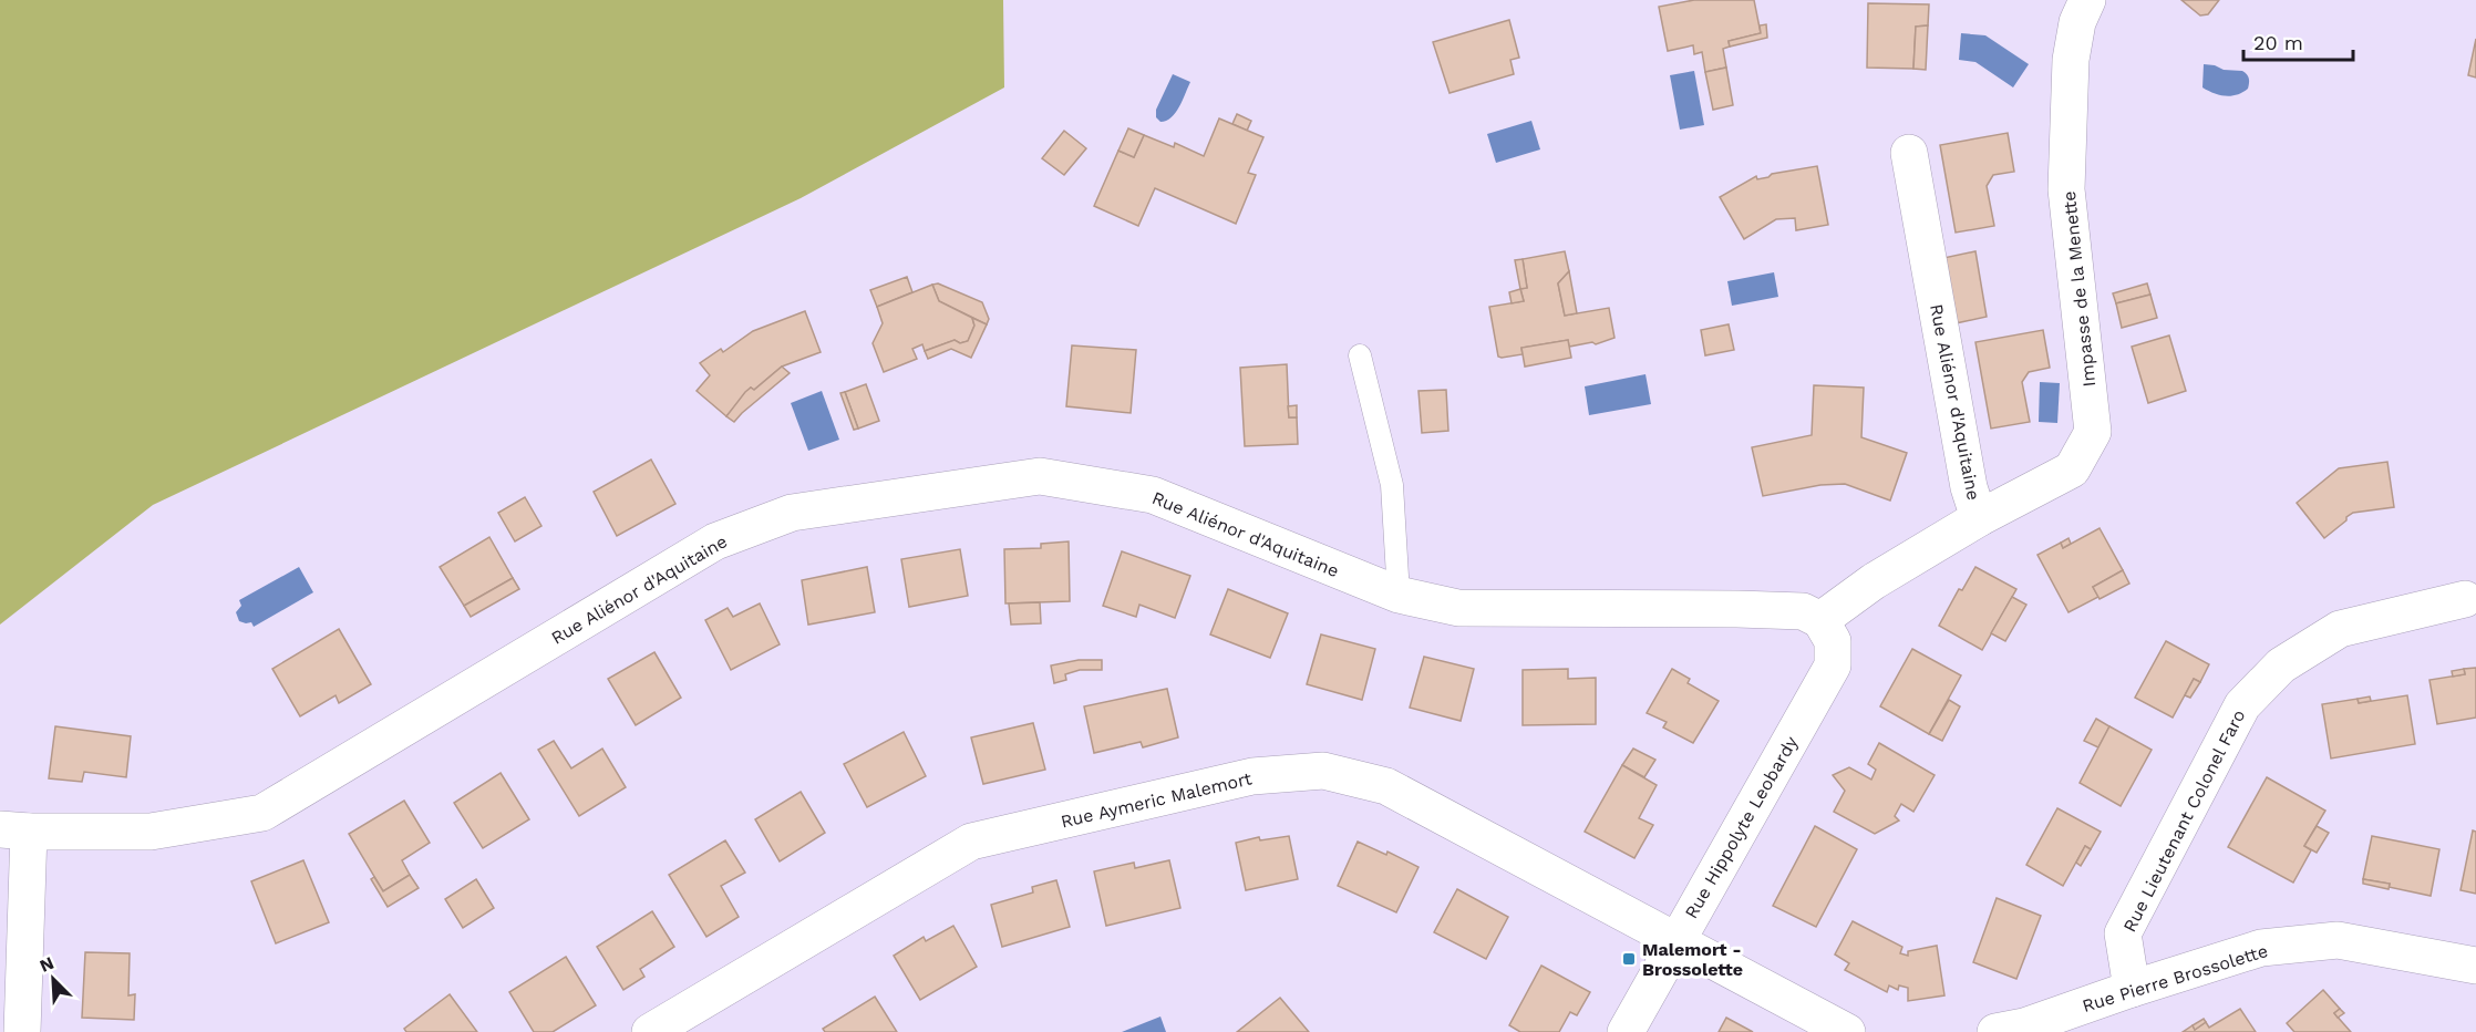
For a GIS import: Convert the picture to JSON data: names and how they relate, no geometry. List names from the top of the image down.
{
  "streets": {
    "street": [
      "Impasse de la Menette",
      "Rue Aliénor d'Aquitaine",
      "Rue Aymeric Malemort",
      "Rue Lieutenant Colonel Faro",
      "Rue Hippolyte Leobardy",
      "Rue Pierre Brossolette"
    ]
  },
  "crossings": [
    ["Impasse de la Menette", "Rue Aliénor d'Aquitaine"],
    ["Rue Aliénor d'Aquitaine", "Rue Hippolyte Leobardy"],
    ["Rue Aymeric Malemort", "Rue Hippolyte Leobardy"],
    ["Rue Lieutenant Colonel Faro", "Rue Pierre Brossolette"]
  ],
  "places": {
    "transit": ["Malemort - Brossolette"]
  },
  "scale_bar": "20 m",
  "north": "top left"
}
